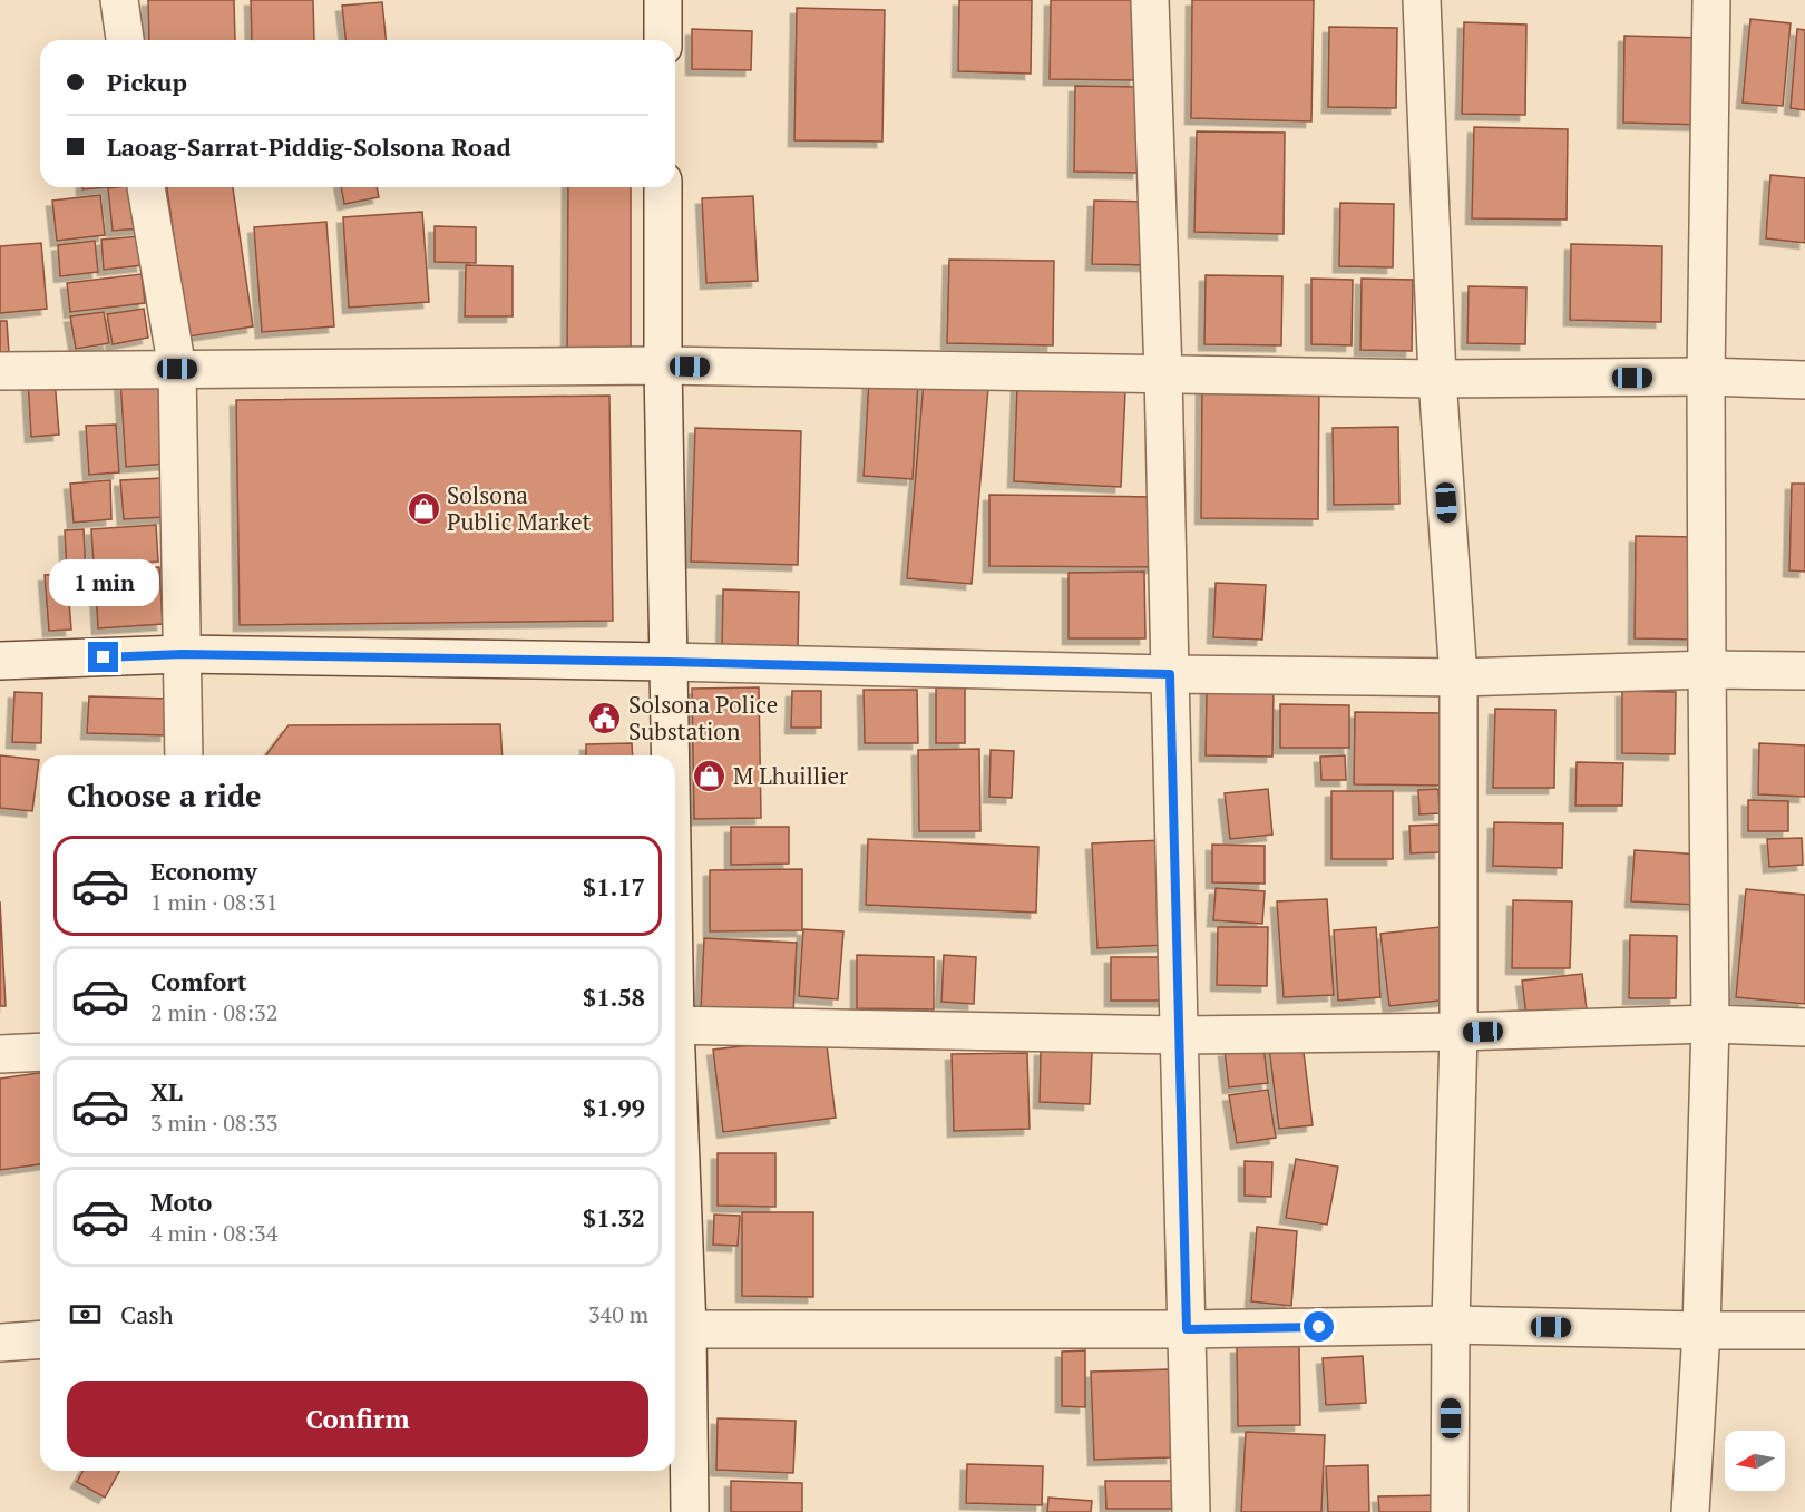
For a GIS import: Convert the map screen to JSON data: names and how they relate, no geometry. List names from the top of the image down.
{
  "places": {
    "shop": ["Solsona Public Market", "M Lhuillier"],
    "public building": ["Solsona Police Substation"]
  },
  "north": "left",
  "page": {
    "banner": ["Pickup", "Laoag-Sarrat-Piddig-Solsona Road"],
    "bubble": "1 min",
    "heading": "Choose a ride",
    "list": [
      {
        "name": "Economy",
        "note": "1 min · 08:31",
        "value": "$1.17"
      },
      {
        "name": "Comfort",
        "note": "2 min · 08:32",
        "value": "$1.58"
      },
      {
        "name": "XL",
        "note": "3 min · 08:33",
        "value": "$1.99"
      },
      {
        "name": "Moto",
        "note": "4 min · 08:34",
        "value": "$1.32"
      }
    ],
    "pay": ["Cash", "340 m"],
    "buttons": "Confirm"
  }
}
